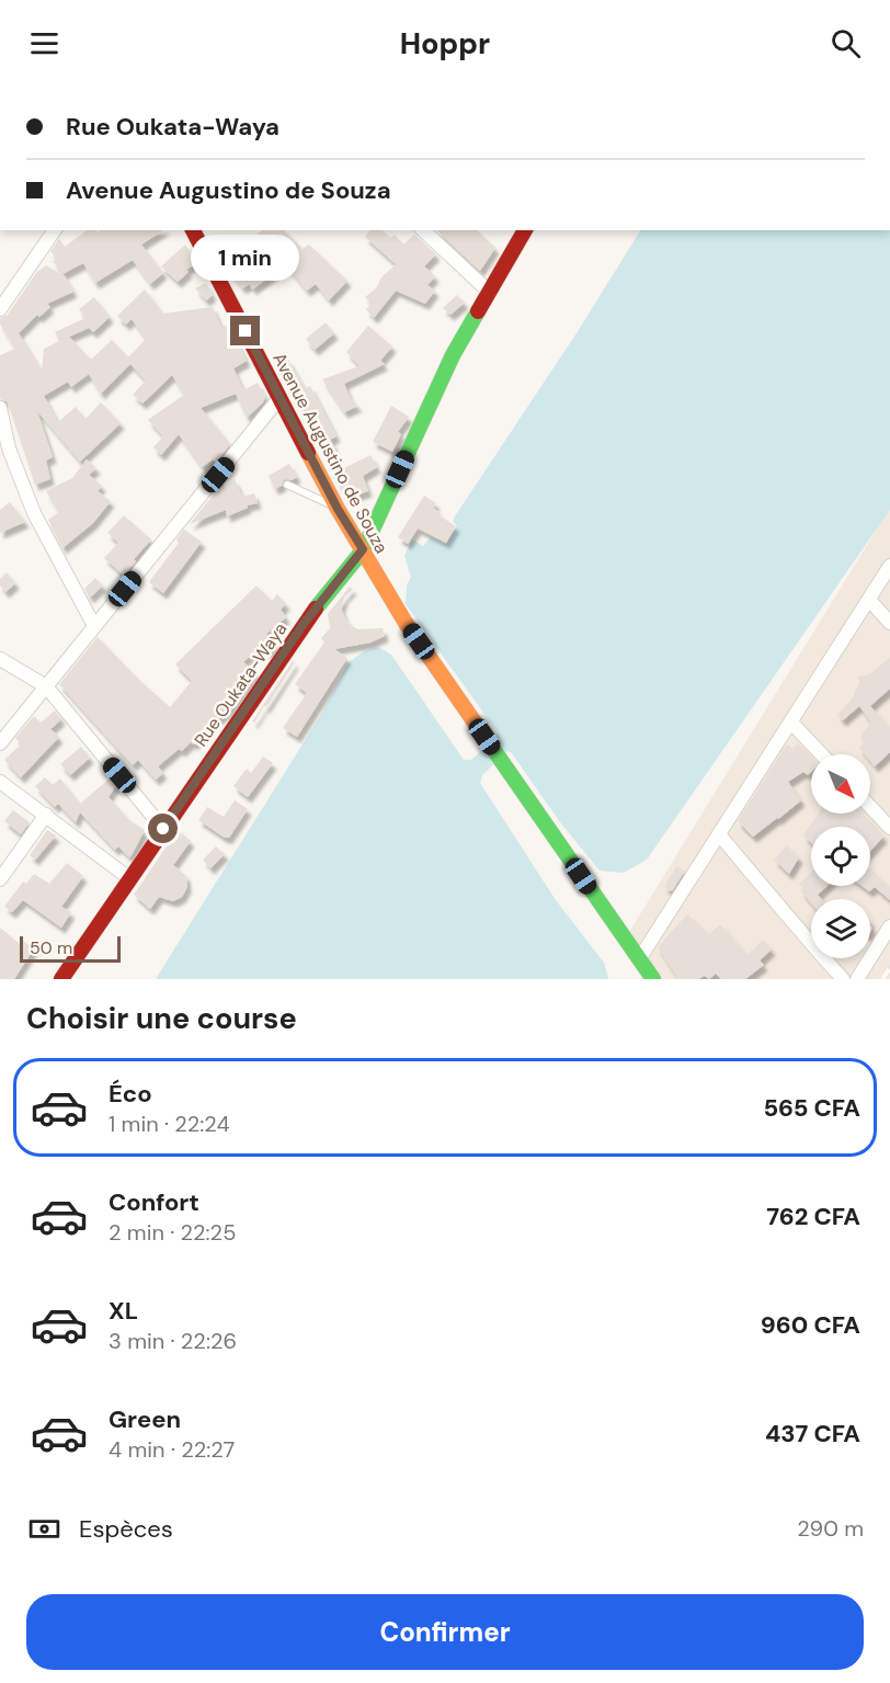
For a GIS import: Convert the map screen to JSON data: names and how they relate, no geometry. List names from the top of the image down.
{
  "streets": {
    "main road": ["Avenue Augustino de Souza", "Rue Oukata-Waya"]
  },
  "crossings": [
    ["Avenue Augustino de Souza", "Rue Oukata-Waya"]
  ],
  "scale_bar": "50 m",
  "north": "bottom right",
  "page": {
    "header": "Hoppr",
    "banner": ["Rue Oukata-Waya", "Avenue Augustino de Souza"],
    "bubble": "1 min",
    "scale": "50 m",
    "heading": "Choisir une course",
    "list": [
      {
        "name": "Éco",
        "note": "1 min · 22:24",
        "value": "565 CFA"
      },
      {
        "name": "Confort",
        "note": "2 min · 22:25",
        "value": "762 CFA"
      },
      {
        "name": "XL",
        "note": "3 min · 22:26",
        "value": "960 CFA"
      },
      {
        "name": "Green",
        "note": "4 min · 22:27",
        "value": "437 CFA"
      }
    ],
    "pay": ["Espèces", "290 m"],
    "buttons": "Confirmer"
  }
}
